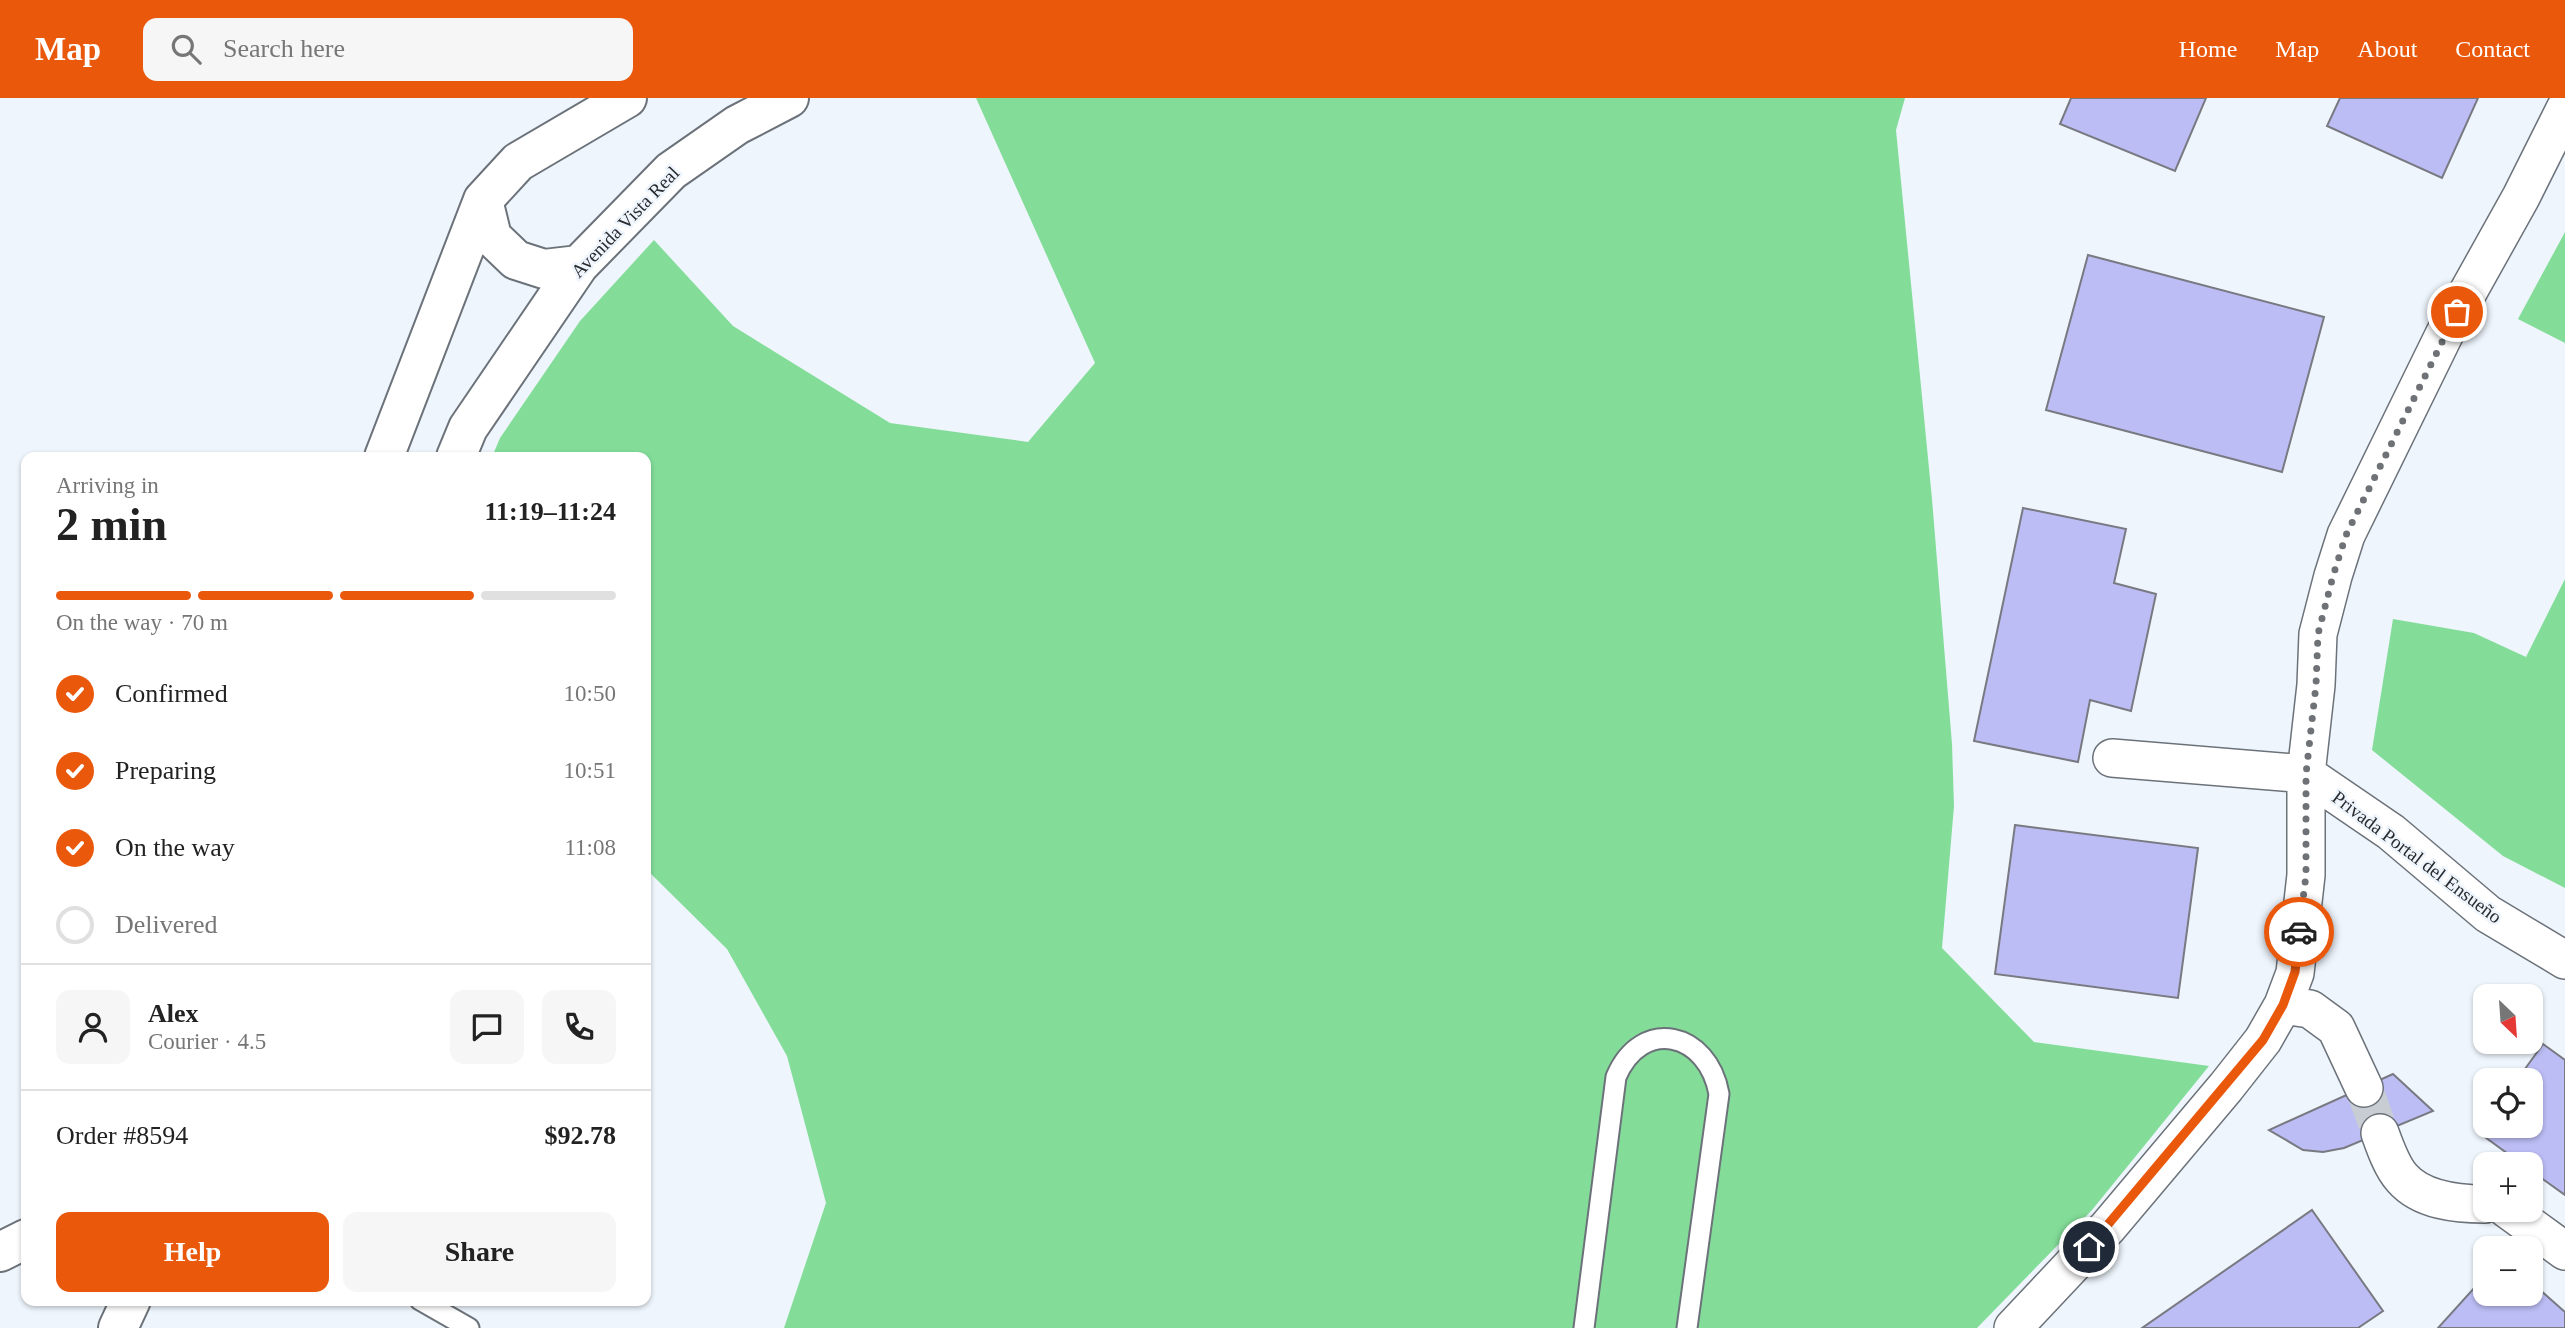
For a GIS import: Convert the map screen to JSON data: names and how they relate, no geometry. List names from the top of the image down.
{
  "streets": {
    "street": ["Avenida Vista Real", "Privada Portal del Ensueño"]
  },
  "north": "bottom right",
  "page": {
    "header": "Map",
    "search": "Search here",
    "nav": [
      "Home",
      "Map",
      "About",
      "Contact"
    ],
    "heading": ["2 min", "Arriving in", "11:19–11:24"],
    "panel": [
      "Alex",
      "Courier · 4.5",
      "Order #8594",
      "$92.78"
    ],
    "bar": "On the way · 70 m",
    "list": [
      ["Confirmed", "10:50"],
      ["Preparing", "10:51"],
      ["On the way", "11:08"],
      "Delivered"
    ],
    "map_buttons": ["+", "−"],
    "buttons": ["Help", "Share"]
  }
}
